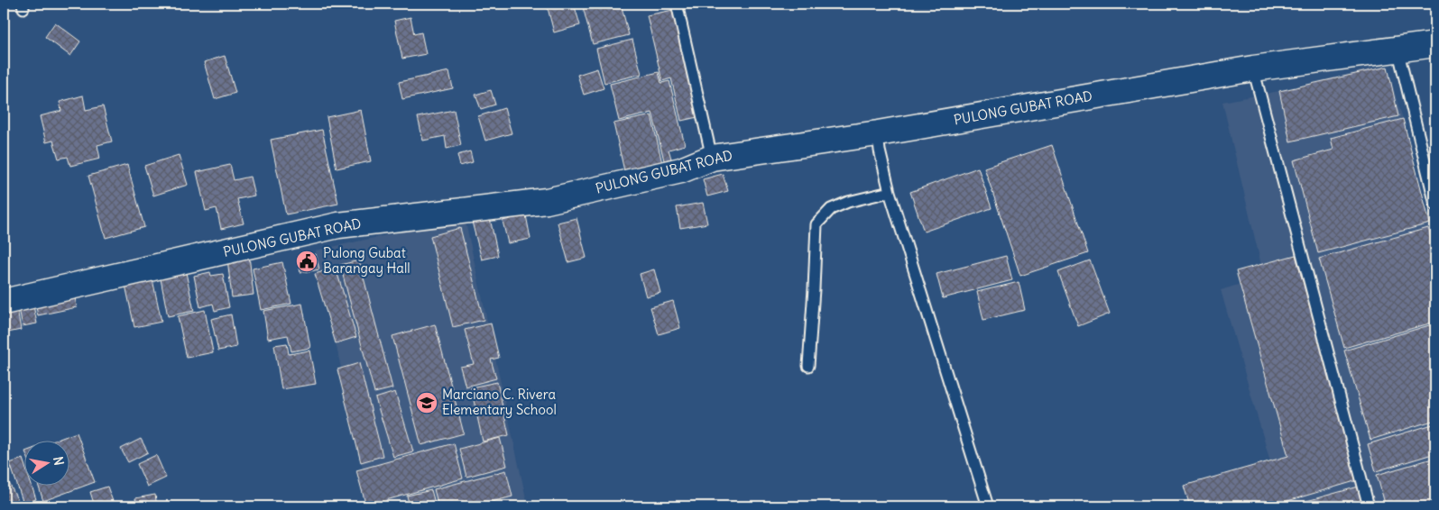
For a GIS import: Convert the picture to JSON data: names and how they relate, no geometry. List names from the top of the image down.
{
  "streets": {
    "main road": ["PULONG GUBAT ROAD"]
  },
  "places": {
    "public building": ["Pulong Gubat Barangay Hall"],
    "school or university": ["Marciano C. Rivera Elementary School"]
  },
  "north": "right"
}
